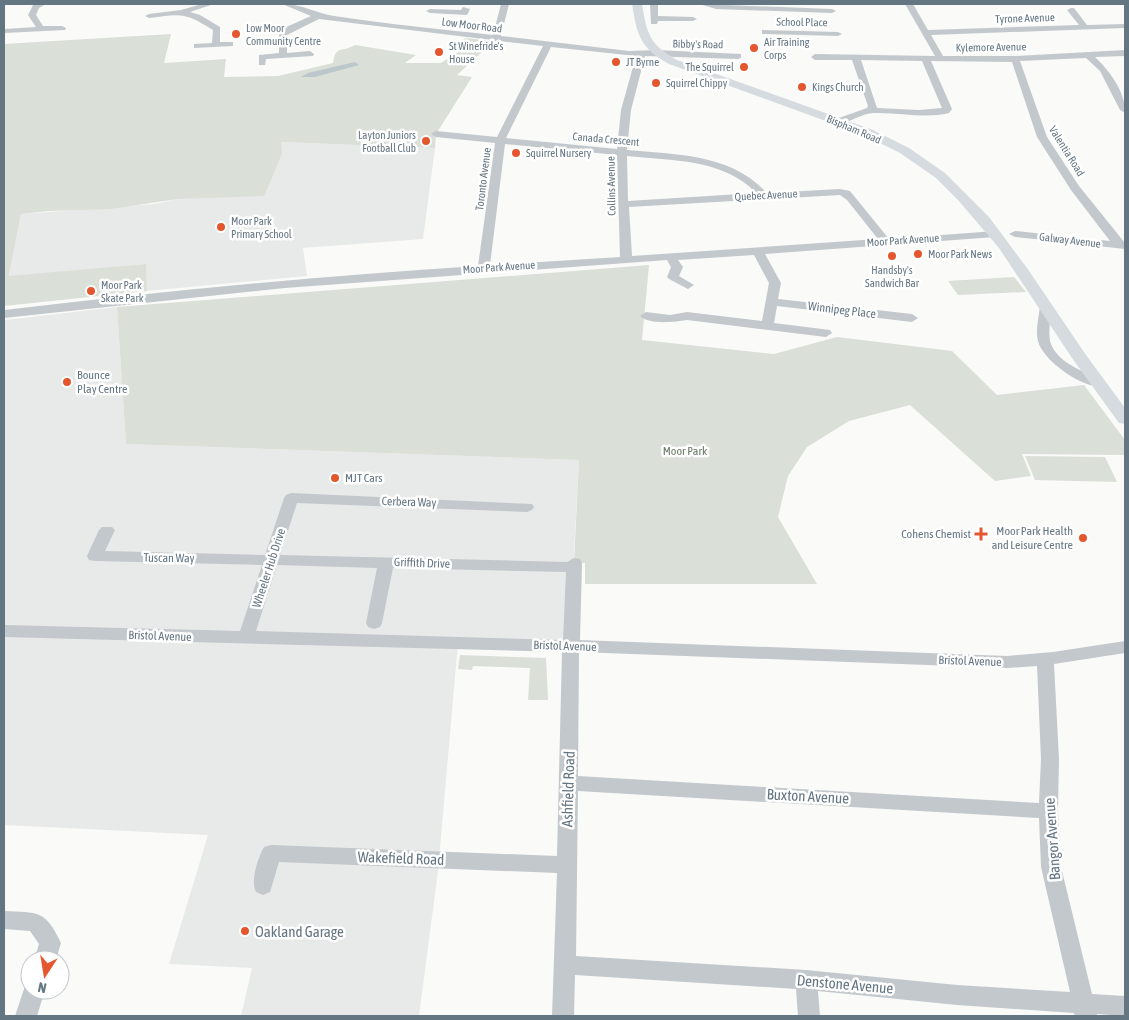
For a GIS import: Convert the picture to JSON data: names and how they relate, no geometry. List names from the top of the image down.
{
  "streets": {
    "main road": ["Bispham Road"],
    "street": [
      "Tyrone Avenue",
      "School Place",
      "Low Moor Road",
      "Bibby's Road",
      "Kylemore Avenue",
      "Canada Crescent",
      "Valentia Road",
      "Toronto Avenue",
      "Collins Avenue",
      "Quebec Avenue",
      "Moor Park Avenue",
      "Galway Avenue",
      "Winnipeg Place",
      "Cerbera Way",
      "Tuscan Way",
      "Griffith Drive",
      "Wheeler Hub Drive",
      "Bristol Avenue",
      "Ashfield Road",
      "Buxton Avenue",
      "Bangor Avenue",
      "Wakefield Road",
      "Denstone Avenue"
    ]
  },
  "crossings": [
    ["Low Moor Road", "Bibby's Road"],
    ["Low Moor Road", "Bispham Road"],
    ["Low Moor Road", "Toronto Avenue"],
    ["Low Moor Road", "Collins Avenue"],
    ["Bibby's Road", "Bispham Road"],
    ["Kylemore Avenue", "Valentia Road"],
    ["Bispham Road", "Moor Park Avenue"],
    ["Canada Crescent", "Toronto Avenue"],
    ["Canada Crescent", "Collins Avenue"],
    ["Canada Crescent", "Quebec Avenue"],
    ["Valentia Road", "Galway Avenue"],
    ["Toronto Avenue", "Moor Park Avenue"],
    ["Collins Avenue", "Quebec Avenue"],
    ["Collins Avenue", "Moor Park Avenue"],
    ["Quebec Avenue", "Moor Park Avenue"],
    ["Cerbera Way", "Wheeler Hub Drive"],
    ["Tuscan Way", "Griffith Drive"],
    ["Tuscan Way", "Wheeler Hub Drive"],
    ["Griffith Drive", "Wheeler Hub Drive"],
    ["Griffith Drive", "Ashfield Road"],
    ["Wheeler Hub Drive", "Bristol Avenue"],
    ["Bristol Avenue", "Ashfield Road"],
    ["Bristol Avenue", "Bangor Avenue"],
    ["Ashfield Road", "Buxton Avenue"],
    ["Ashfield Road", "Wakefield Road"],
    ["Ashfield Road", "Denstone Avenue"],
    ["Buxton Avenue", "Bangor Avenue"],
    ["Bangor Avenue", "Denstone Avenue"]
  ],
  "parks": ["Moor Park"],
  "places": {
    "other": [
      "Low Moor Community Centre",
      "Air Training Corps",
      "St Winefride's House",
      "JT Byrne",
      "The Squirrel",
      "Squirrel Chippy",
      "Kings Church",
      "Layton Juniors Football Club",
      "Squirrel Nursery",
      "Moor Park Primary School",
      "Moor Park News",
      "Handsby's Sandwich Bar",
      "Moor Park Skate Park",
      "Bounce Play Centre",
      "MJT Cars",
      "Moor Park Health and Leisure Centre",
      "Oakland Garage"
    ],
    "health": ["Cohens Chemist"]
  },
  "north": "bottom"
}
